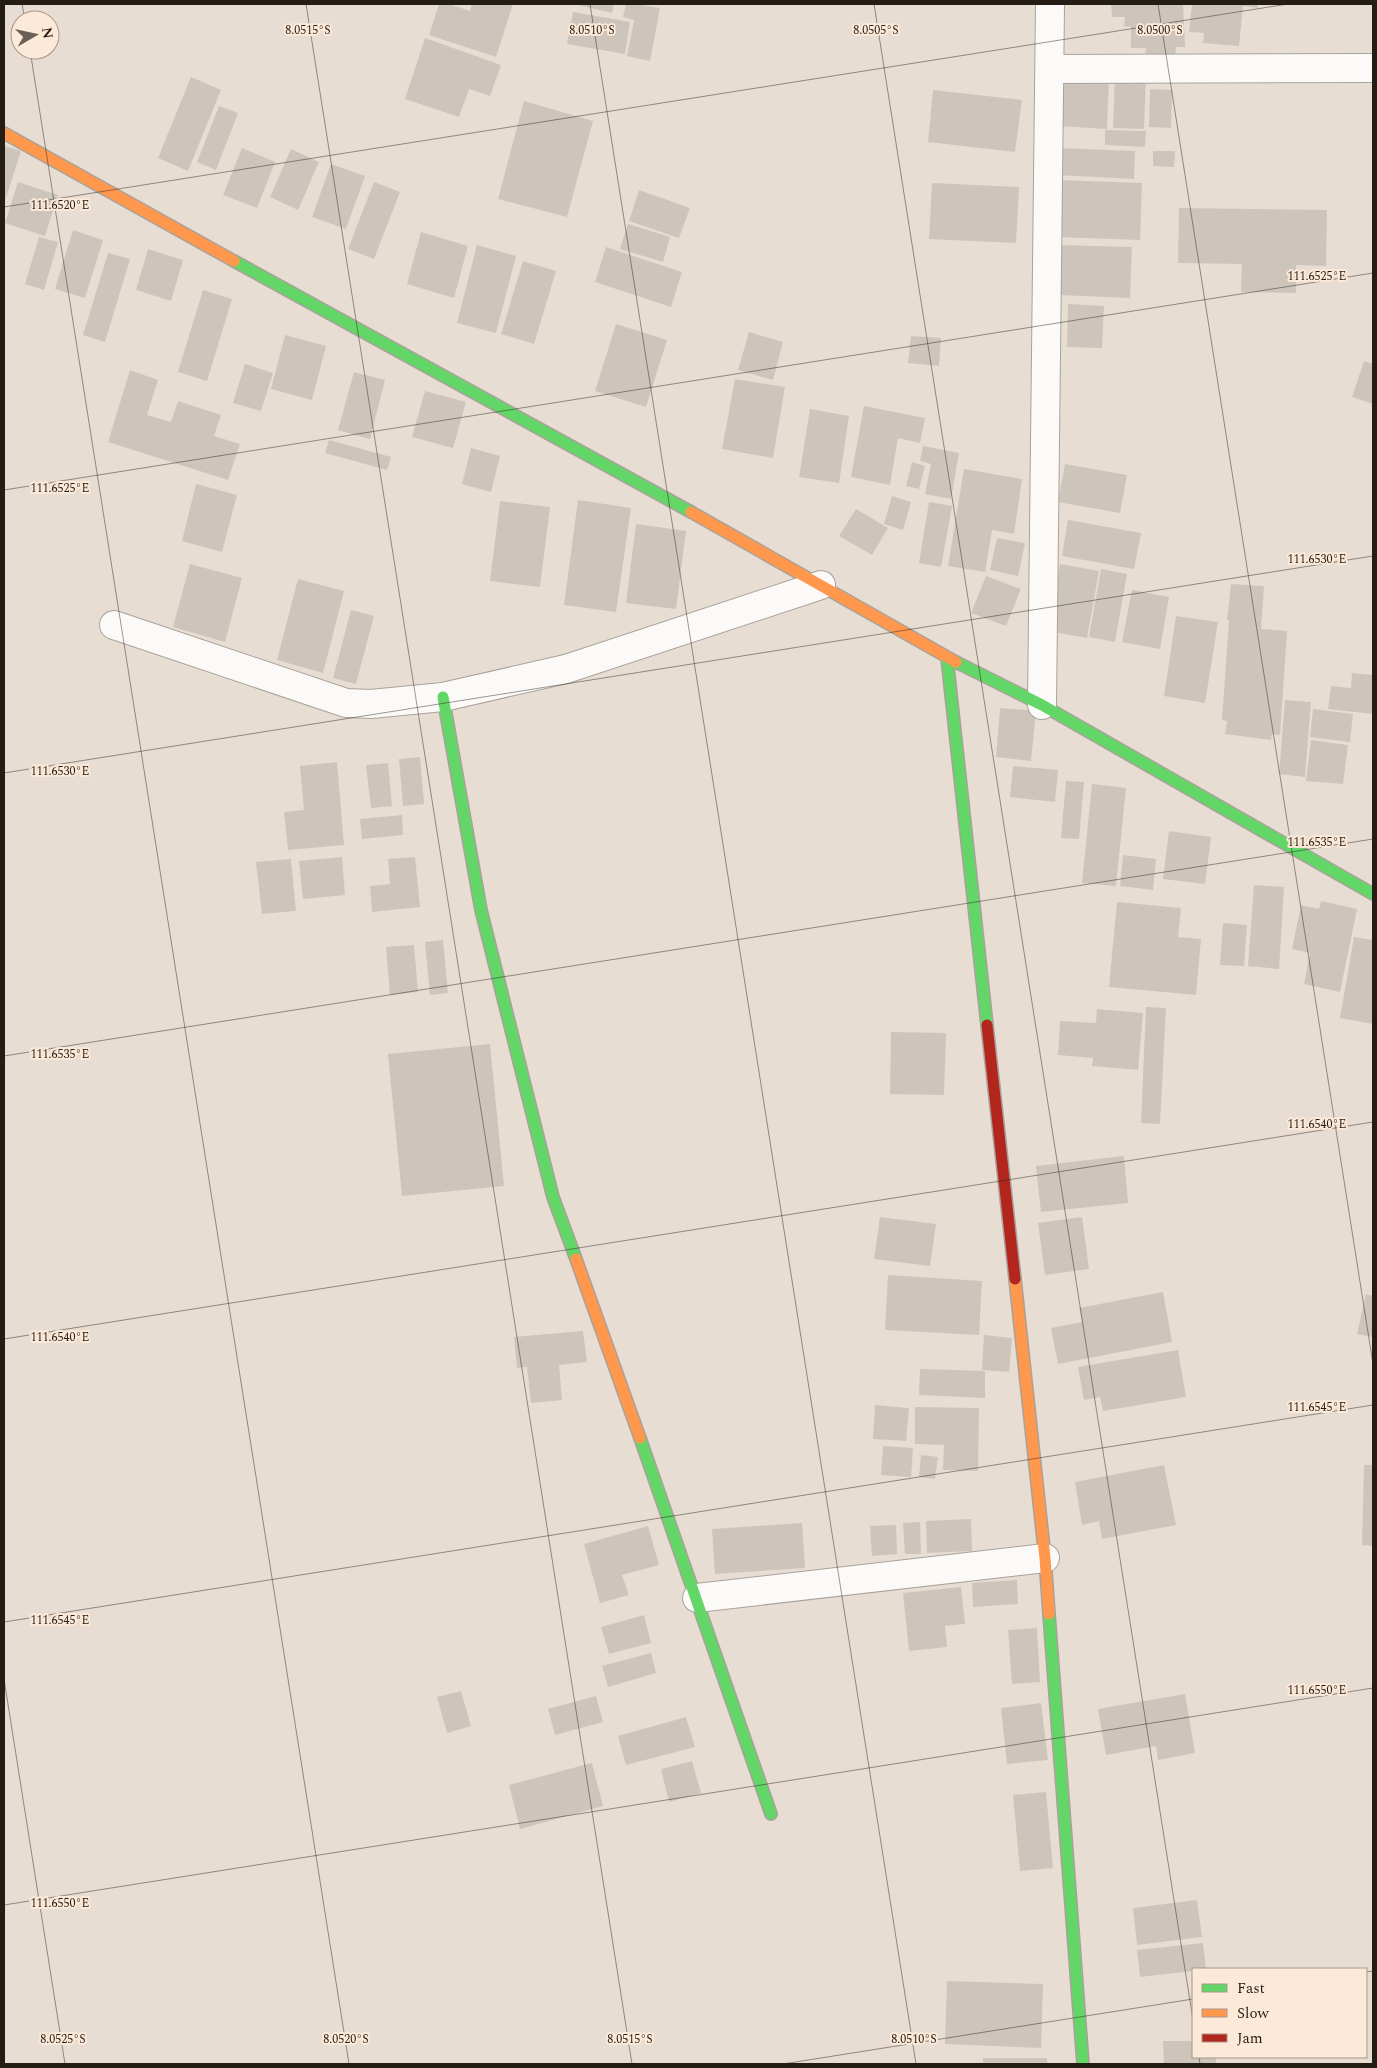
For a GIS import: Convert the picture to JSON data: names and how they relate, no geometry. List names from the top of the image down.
{
  "legend": ["Fast", "Slow", "Jam"],
  "north": "right",
  "coordinates": [
    "8.0515°S",
    "8.0510°S",
    "8.0505°S",
    "8.0500°S",
    "111.6520°E",
    "111.6525°E",
    "111.6530°E",
    "111.6535°E",
    "111.6540°E",
    "111.6545°E",
    "111.6550°E",
    "8.0525°S",
    "8.0520°S"
  ]
}
